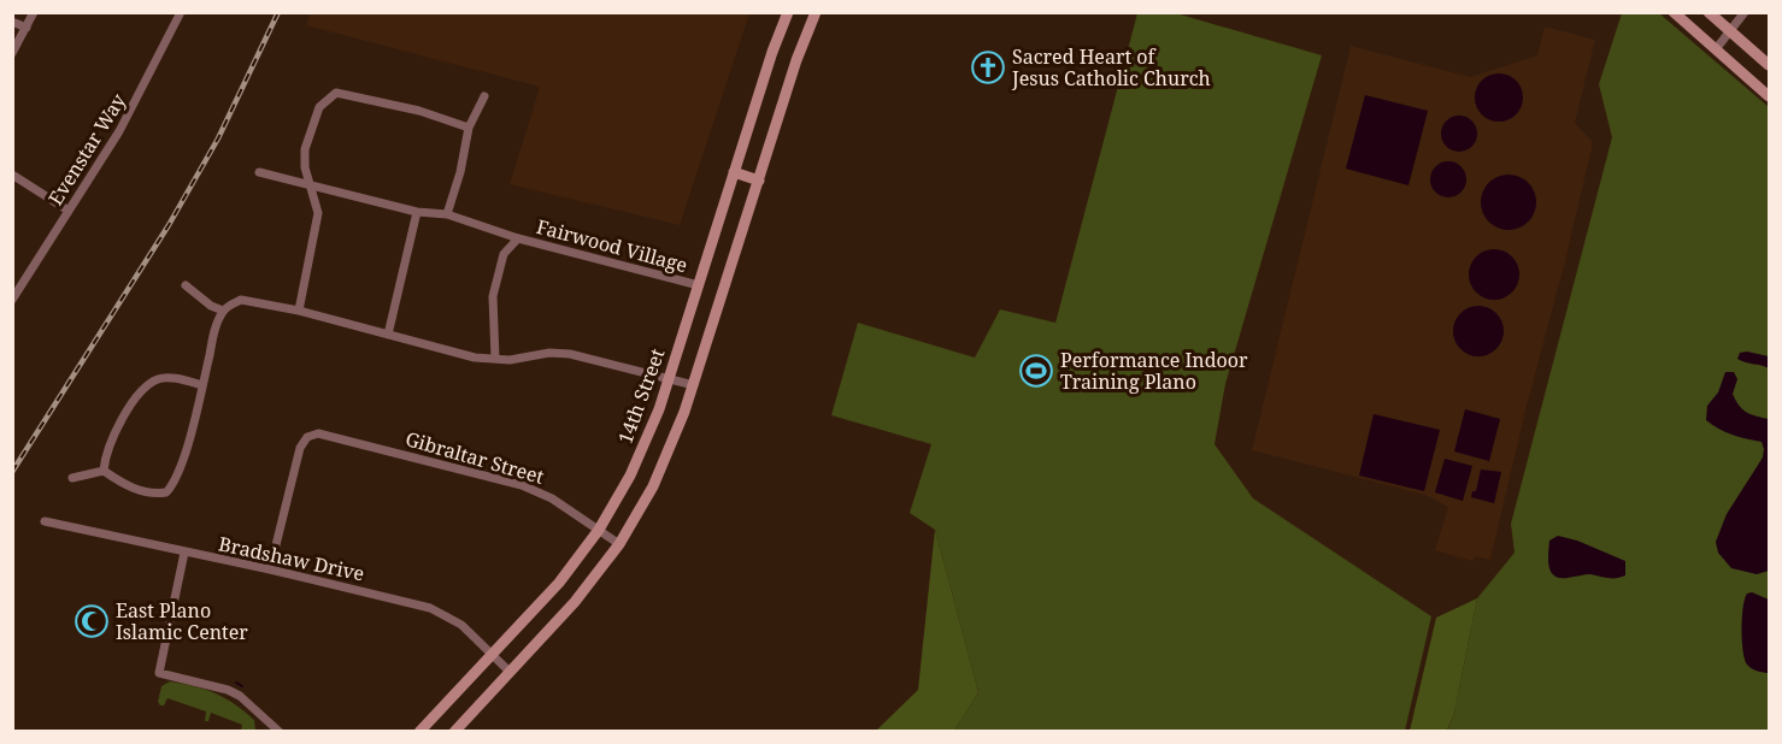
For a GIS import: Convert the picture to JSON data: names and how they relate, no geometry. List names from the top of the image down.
{
  "streets": {
    "main road": ["14th Street"],
    "street": [
      "Evenstar Way",
      "Fairwood Village",
      "Gibraltar Street",
      "Bradshaw Drive"
    ]
  },
  "crossings": [
    ["Fairwood Village", "14th Street"],
    ["14th Street", "Gibraltar Street"],
    ["14th Street", "Bradshaw Drive"],
    ["Gibraltar Street", "Bradshaw Drive"]
  ],
  "places": {
    "church": ["Sacred Heart of Jesus Catholic Church"],
    "sports": ["Performance Indoor Training Plano"],
    "mosque": ["East Plano Islamic Center"]
  }
}
